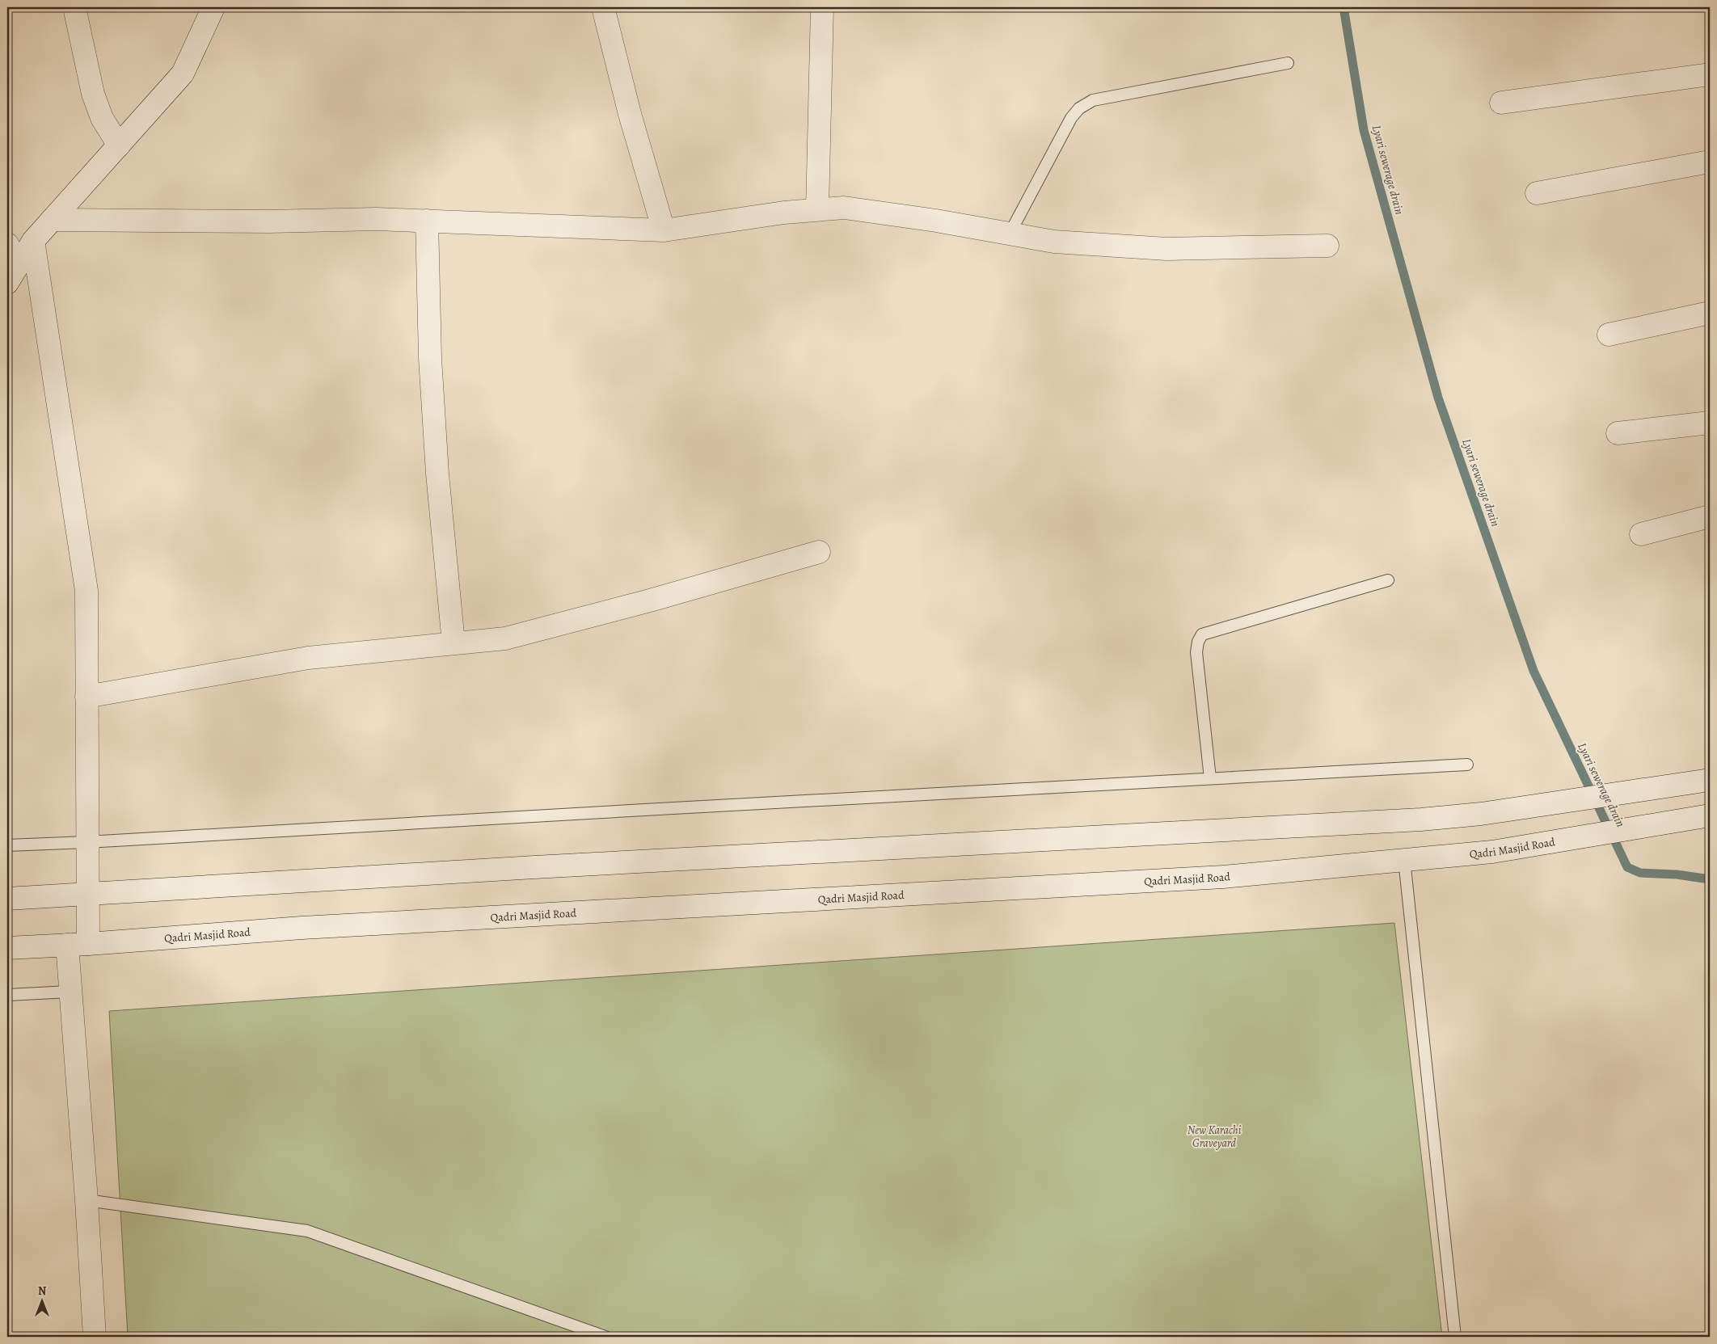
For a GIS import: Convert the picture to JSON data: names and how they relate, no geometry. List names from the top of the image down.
{
  "streets": {
    "street": ["Qadri Masjid Road"]
  },
  "water": ["Lyari sewerage drain"],
  "parks": ["New Karachi Graveyard"],
  "north": "top"
}
